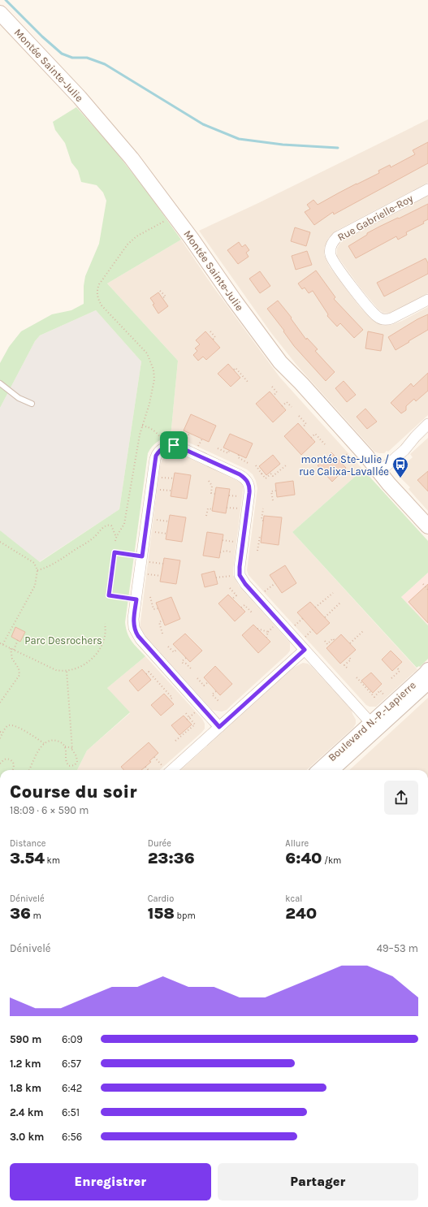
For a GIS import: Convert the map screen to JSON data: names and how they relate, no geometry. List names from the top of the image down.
{
  "streets": {
    "main road": ["Montée Sainte-Julie"],
    "street": ["Rue Gabrielle-Roy", "Boulevard N.-P.-Lapierre"]
  },
  "parks": ["Parc Desrochers"],
  "places": {
    "bus stop": ["montée Ste-Julie / rue Calixa-Lavallée"]
  },
  "page": {
    "heading": ["Course du soir", "18:09 · 6 × 590 m"],
    "stats": [
      ["Distance", "3.54 km"],
      ["Durée", "23:36"],
      ["Allure", "6:40 /km"],
      ["Dénivelé", "36 m"],
      ["Cardio", "158 bpm"],
      ["kcal", "240"]
    ],
    "chart": ["Dénivelé", "49–53 m"],
    "list": [
      {
        "name": "590 m",
        "note": "6:09"
      },
      {
        "name": "1.2 km",
        "note": "6:57"
      },
      {
        "name": "1.8 km",
        "note": "6:42"
      },
      {
        "name": "2.4 km",
        "note": "6:51"
      },
      {
        "name": "3.0 km",
        "note": "6:56"
      }
    ],
    "buttons": ["Enregistrer", "Partager"]
  }
}
